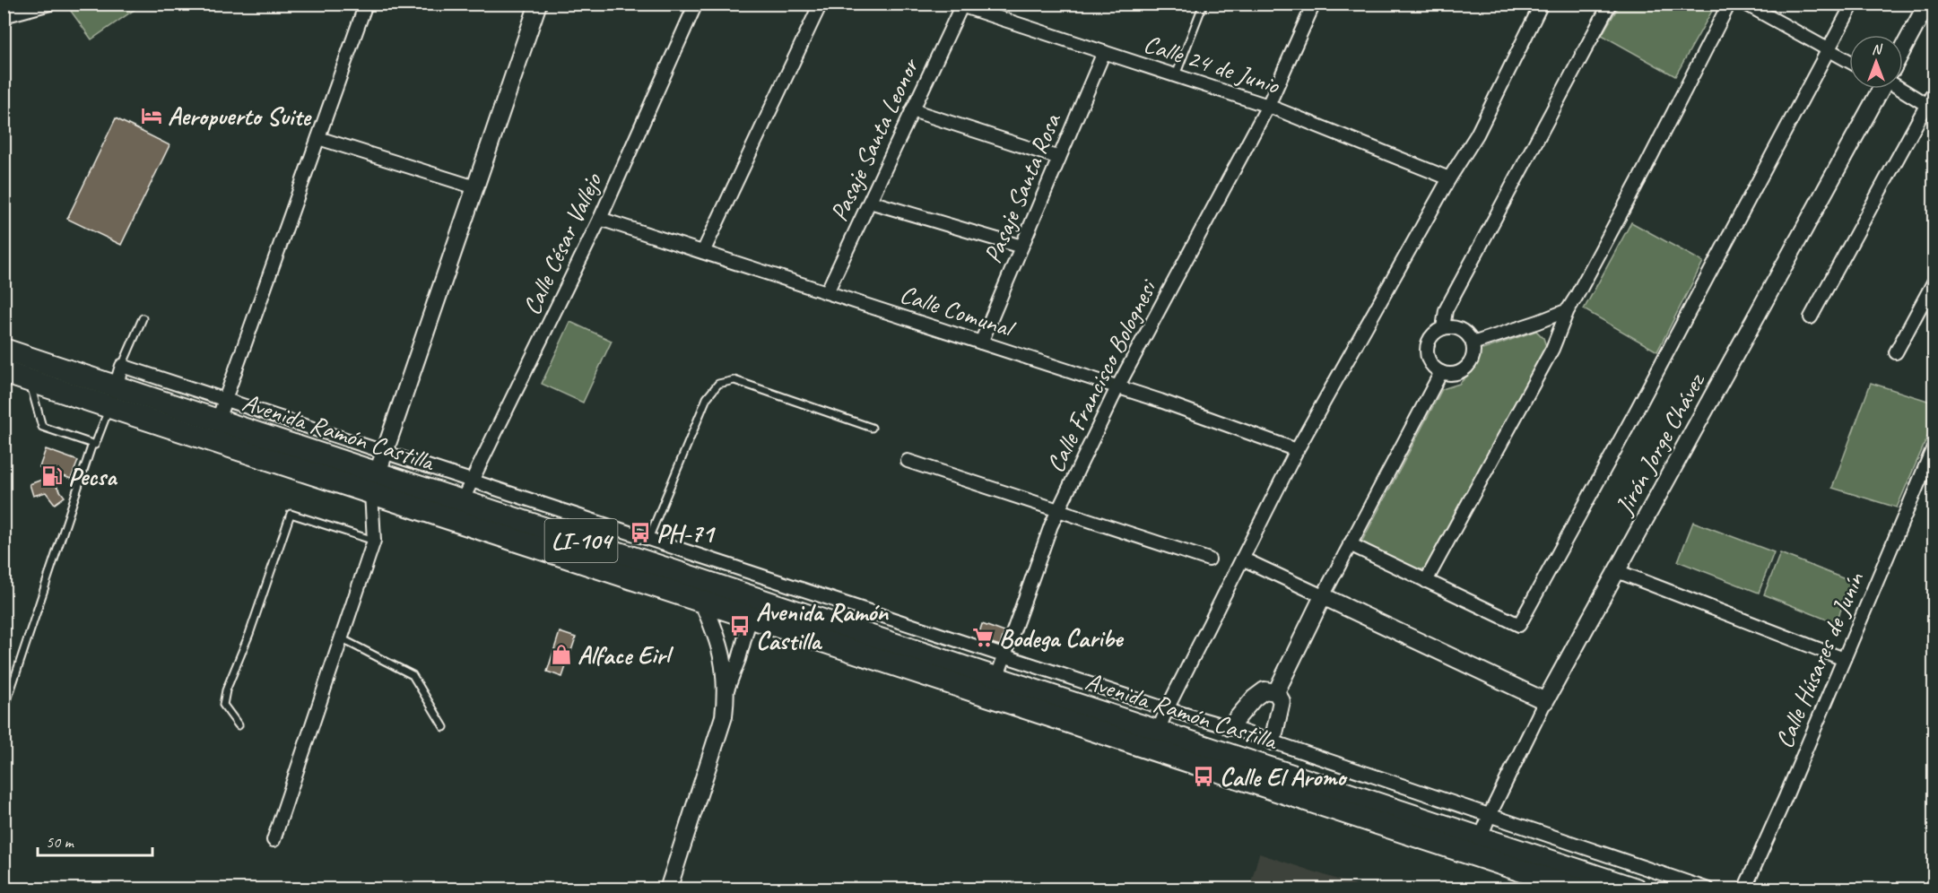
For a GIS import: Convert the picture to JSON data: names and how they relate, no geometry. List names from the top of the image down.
{
  "streets": {
    "highway": ["Avenida Ramón Castilla", "LI-104"],
    "street": [
      "Calle 24 de Junio",
      "Pasaje Santa Leonor",
      "Pasaje Santa Rosa",
      "Calle César Vallejo",
      "Calle Comunal",
      "Calle Francisco Bolognesi",
      "Jirón Jorge Chávez",
      "Calle Húsares de Junín"
    ]
  },
  "crossings": [
    ["Calle 24 de Junio", "Pasaje Santa Leonor"],
    ["Calle 24 de Junio", "Pasaje Santa Rosa"],
    ["Calle 24 de Junio", "Calle Francisco Bolognesi"],
    ["Pasaje Santa Leonor", "Calle Comunal"],
    ["Pasaje Santa Rosa", "Calle Comunal"],
    ["Calle César Vallejo", "Calle Comunal"],
    ["Calle César Vallejo", "Avenida Ramón Castilla"],
    ["Calle Comunal", "Calle Francisco Bolognesi"],
    ["Calle Francisco Bolognesi", "Avenida Ramón Castilla"],
    ["Avenida Ramón Castilla", "Jirón Jorge Chávez"]
  ],
  "places": {
    "hotel": ["Aeropuerto Suite"],
    "fuel station": ["Pecsa"],
    "bus stop": ["PH-71", "Avenida Ramón Castilla", "Calle El Aromo"],
    "supermarket": ["Bodega Caribe"],
    "shop": ["Alface Eirl"]
  },
  "scale_bar": "50 m",
  "north": "top"
}
